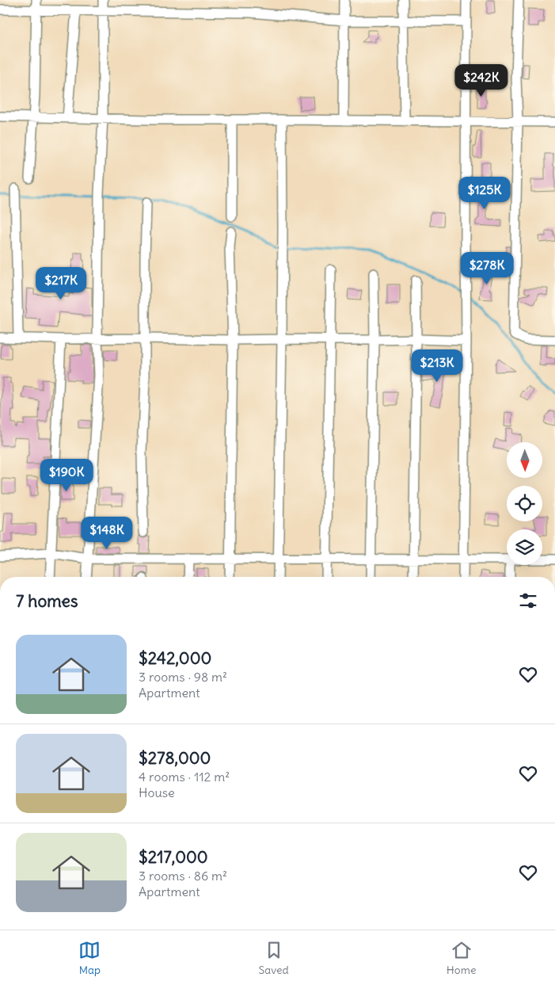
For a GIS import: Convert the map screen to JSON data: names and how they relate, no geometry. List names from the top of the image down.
{
  "north": "bottom",
  "page": {
    "price": [
      "$242K",
      "$125K",
      "$278K",
      "$217K",
      "$213K",
      "$190K",
      "$148K"
    ],
    "heading": "7 homes",
    "list": [
      {
        "name": "$242,000",
        "note": "3 rooms · 98 m² · Apartment"
      },
      {
        "name": "$278,000",
        "note": "4 rooms · 112 m² · House"
      },
      {
        "name": "$217,000",
        "note": "3 rooms · 86 m² · Apartment"
      }
    ],
    "tabs": ["Map", "Saved", "Home"]
  }
}
